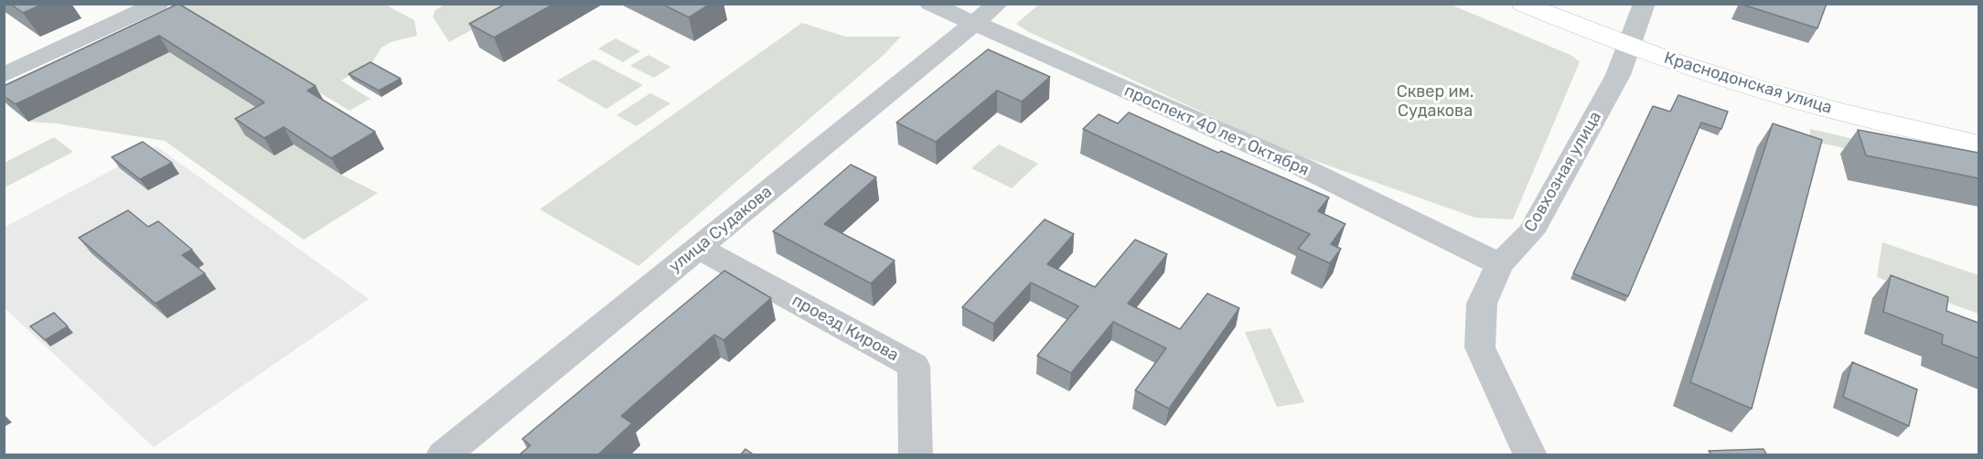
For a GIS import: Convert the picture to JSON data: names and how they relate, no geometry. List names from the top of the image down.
{
  "streets": {
    "main road": ["Краснодонская улица"],
    "street": [
      "проспект 40 лет Октября",
      "Совхозная улица",
      "улица Судакова",
      "проезд Кирова"
    ]
  },
  "crossings": [
    ["Краснодонская улица", "Совхозная улица"],
    ["проспект 40 лет Октября", "Совхозная улица"],
    ["проспект 40 лет Октября", "улица Судакова"],
    ["улица Судакова", "проезд Кирова"]
  ],
  "parks": ["Сквер им. Судакова"]
}
